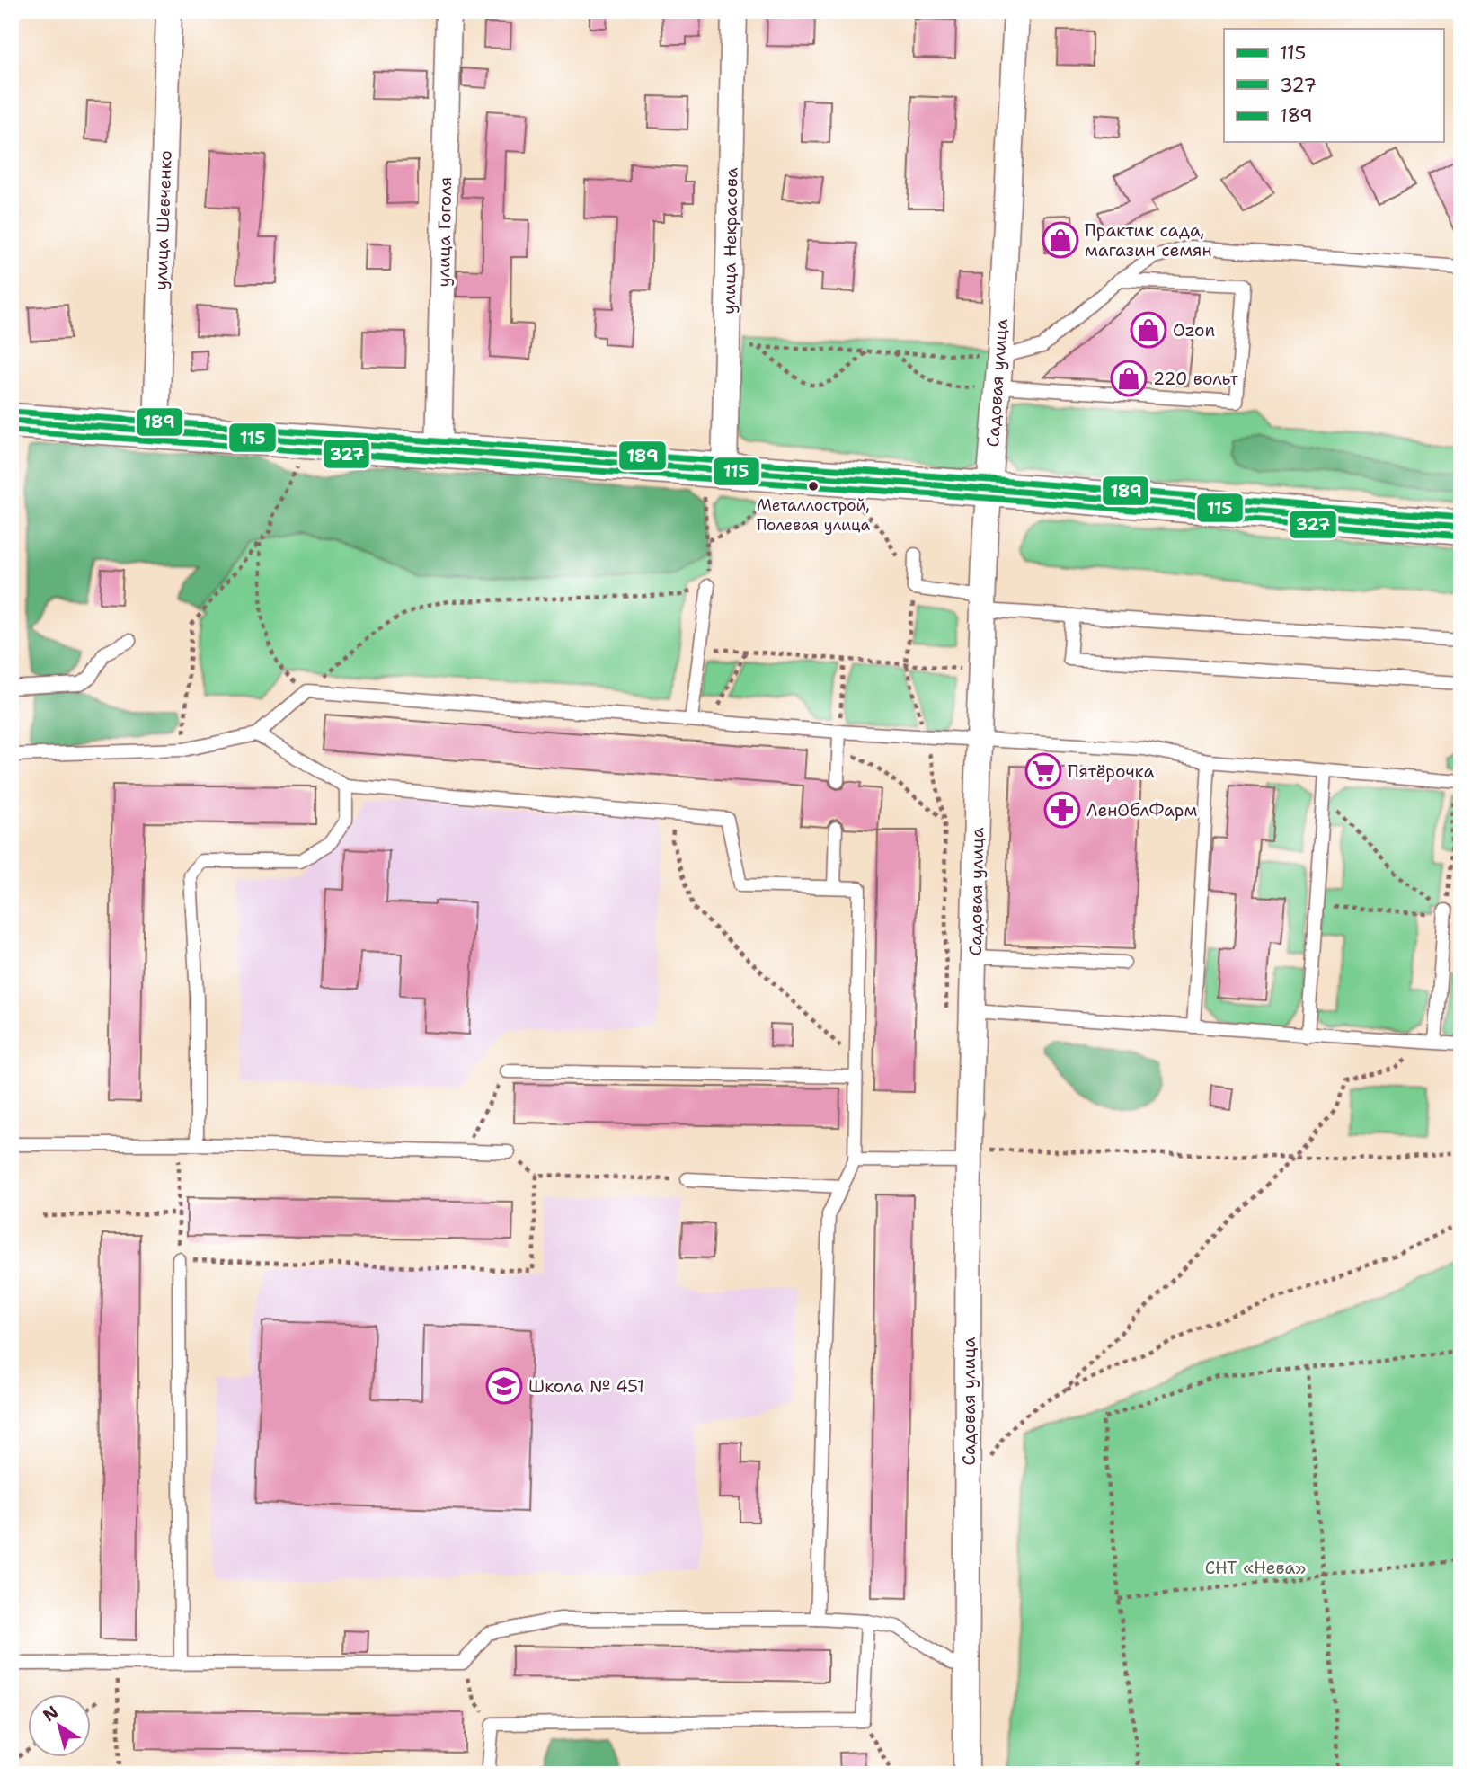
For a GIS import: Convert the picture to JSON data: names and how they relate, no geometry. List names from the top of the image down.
{
  "streets": {
    "street": [
      "улица Шевченко",
      "улица Гоголя",
      "улица Некрасова",
      "Садовая улица"
    ]
  },
  "parks": ["СНТ «Нева»"],
  "places": {
    "shop": ["Практик сада, магазин семян", "Ozon", "220 вольт"],
    "other": ["Металлострой, Полевая улица"],
    "supermarket": ["Пятёрочка"],
    "pharmacy": ["ЛенОблФарм"],
    "school or university": ["Школа № 451"]
  },
  "lines": ["transit line 189", "transit line 115", "transit line 327"],
  "legend": ["115", "327", "189"],
  "north": "top left"
}
